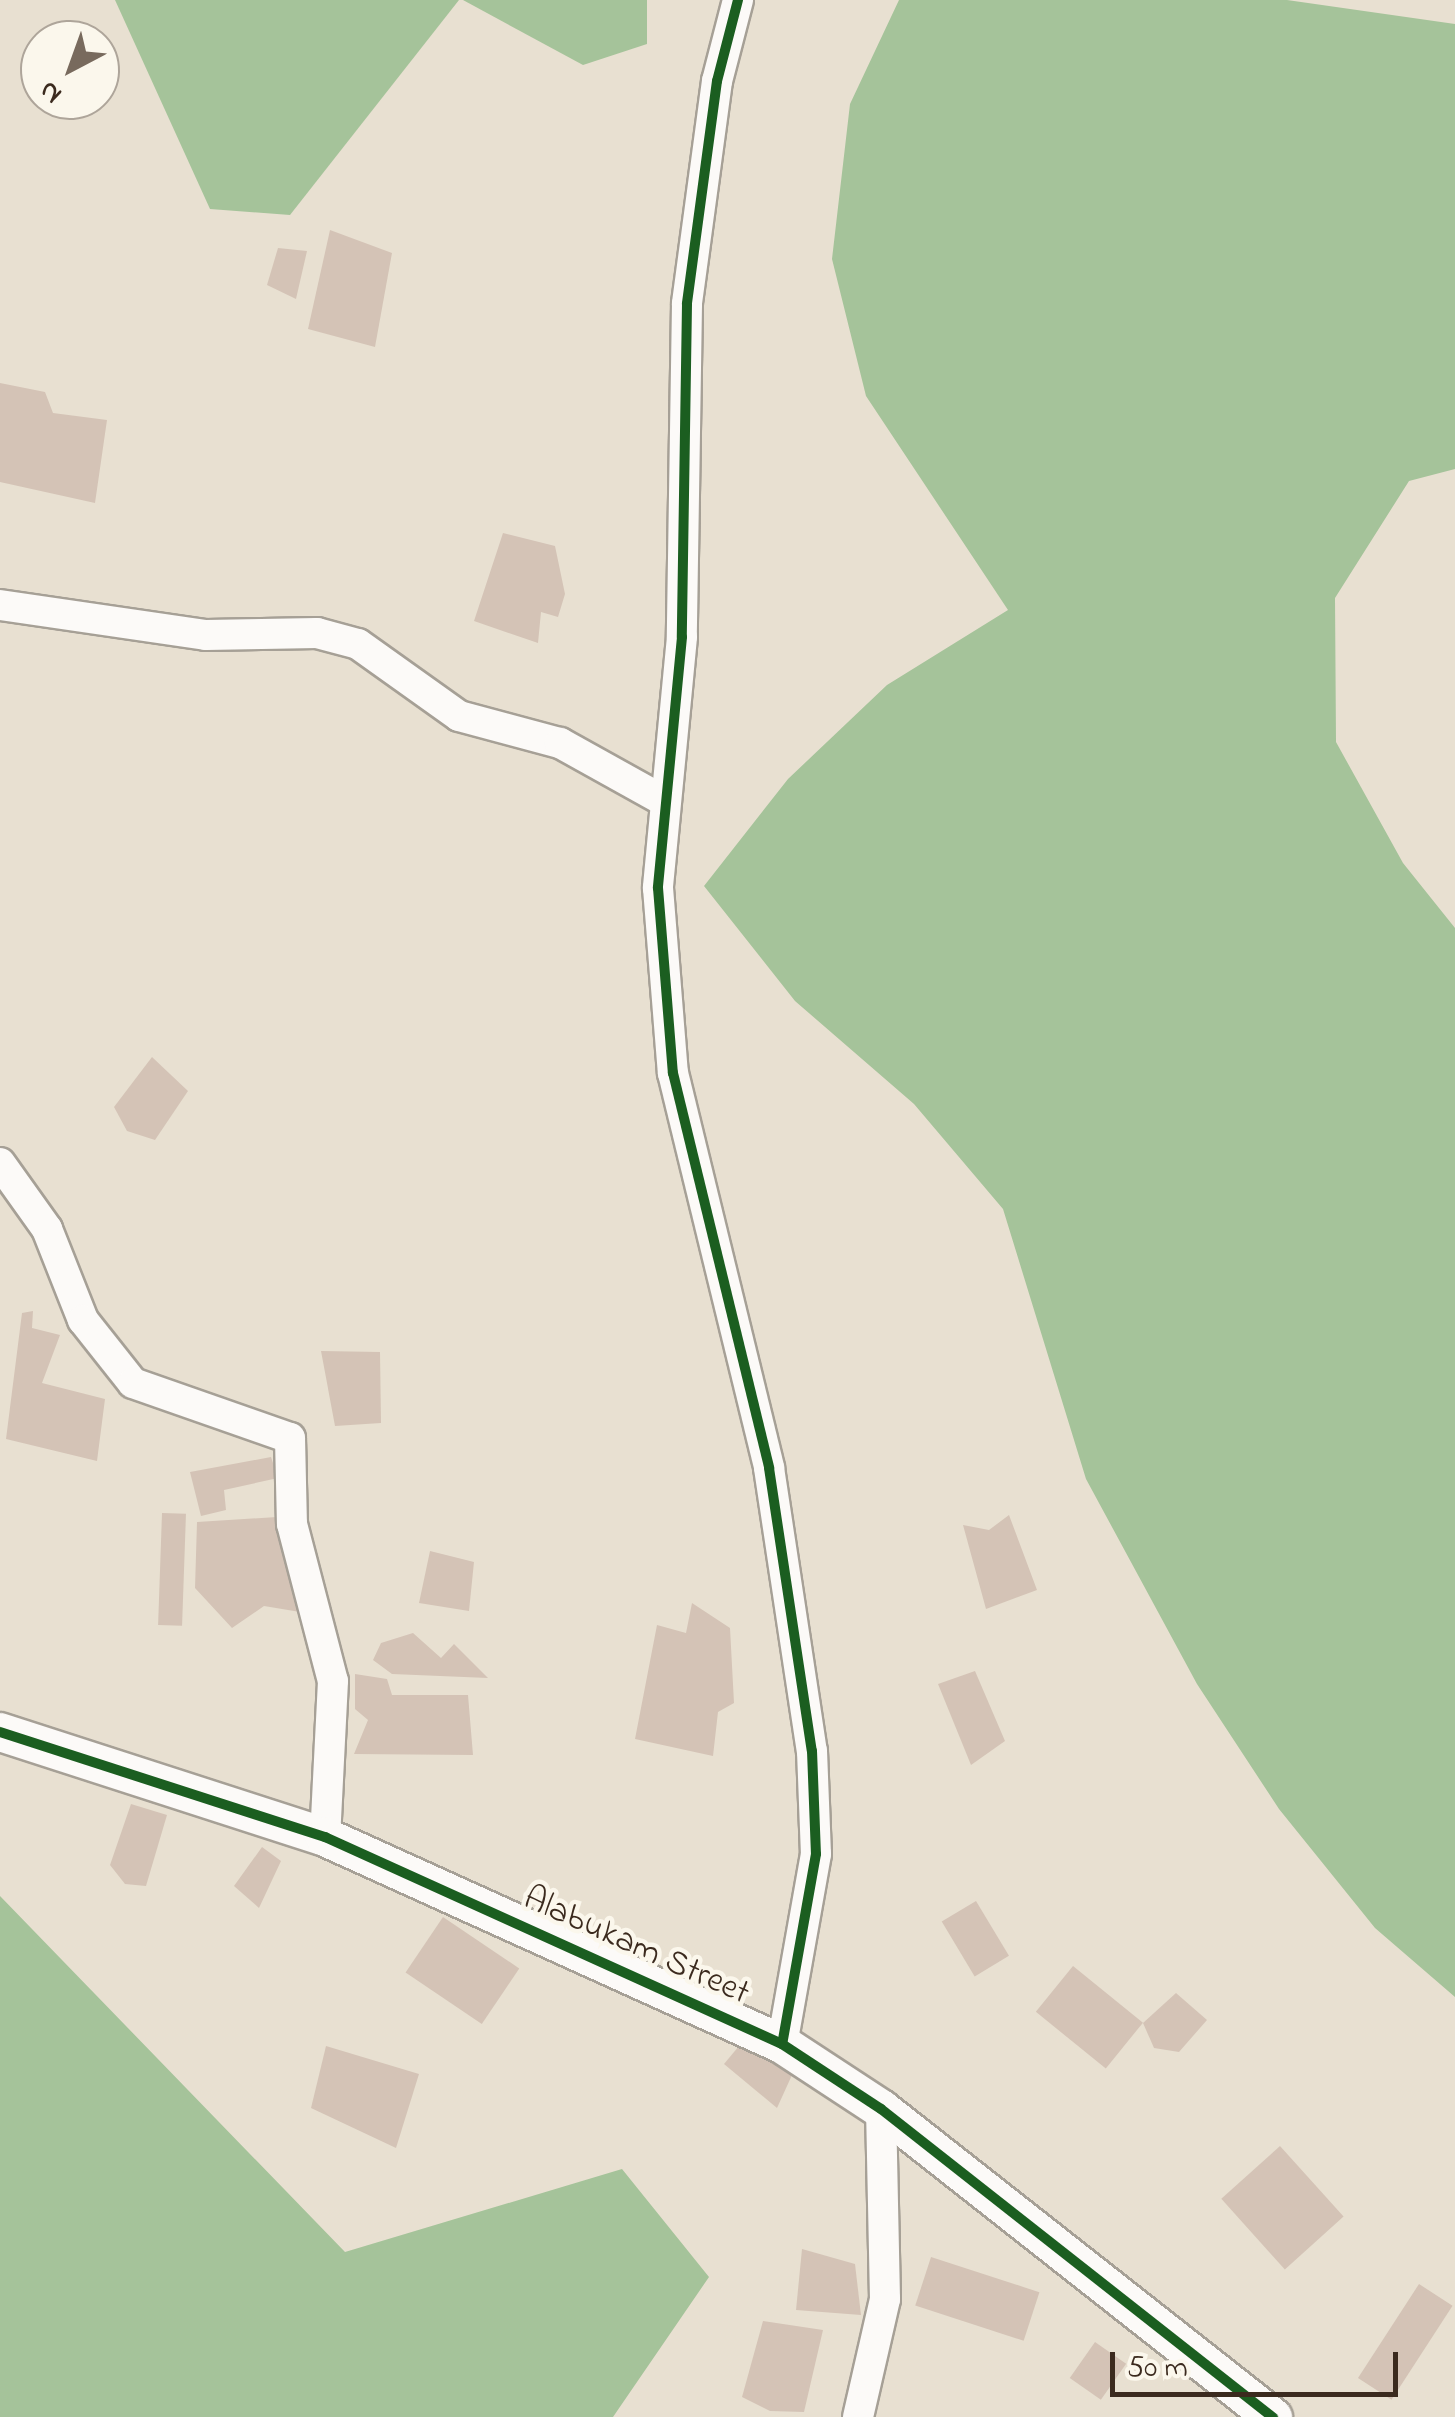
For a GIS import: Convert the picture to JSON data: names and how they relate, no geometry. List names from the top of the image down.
{
  "streets": {
    "street": ["Alabukam Street"]
  },
  "scale_bar": "50 m",
  "north": "bottom left"
}
